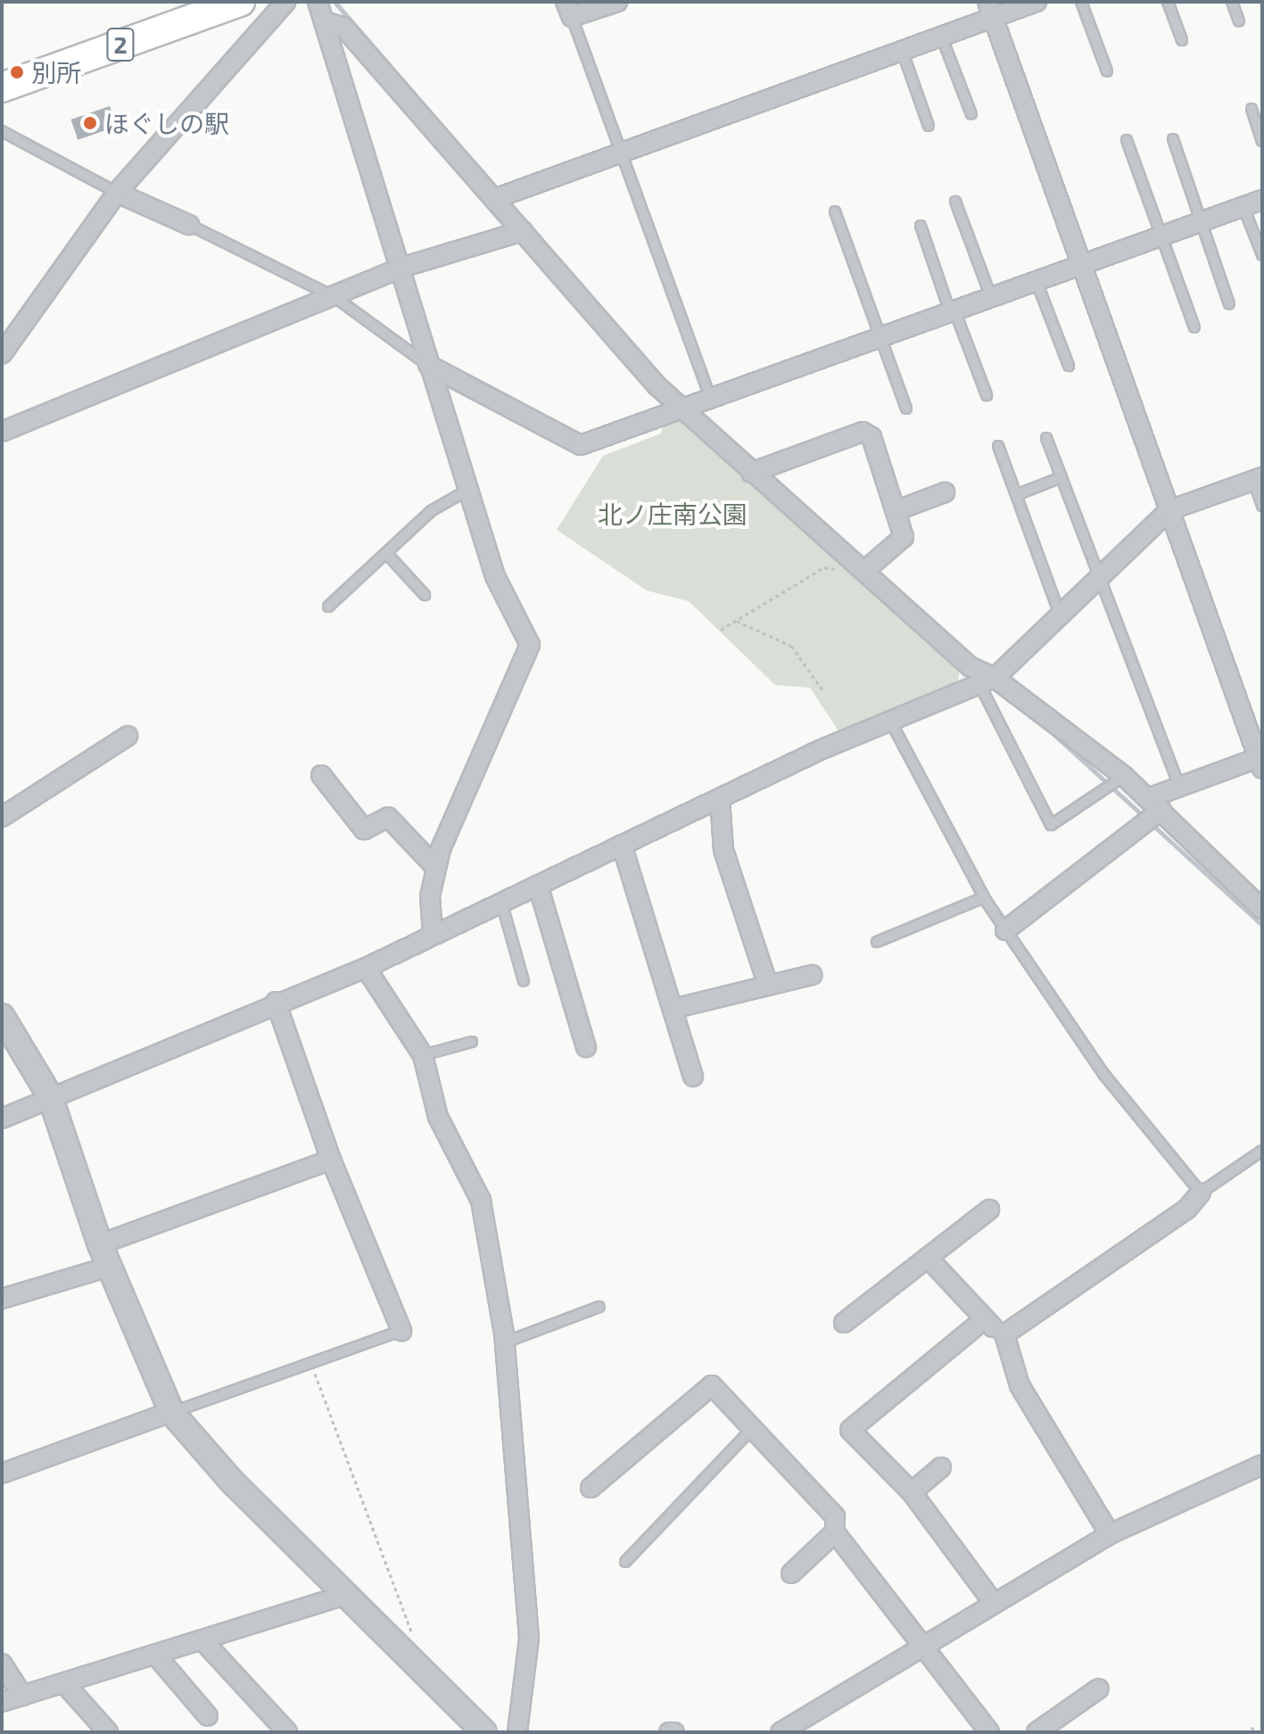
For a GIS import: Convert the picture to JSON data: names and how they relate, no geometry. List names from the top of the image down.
{
  "streets": {
    "main road": ["2"]
  },
  "parks": ["北ノ庄南公園"],
  "places": ["別所", "ほぐしの駅"]
}
